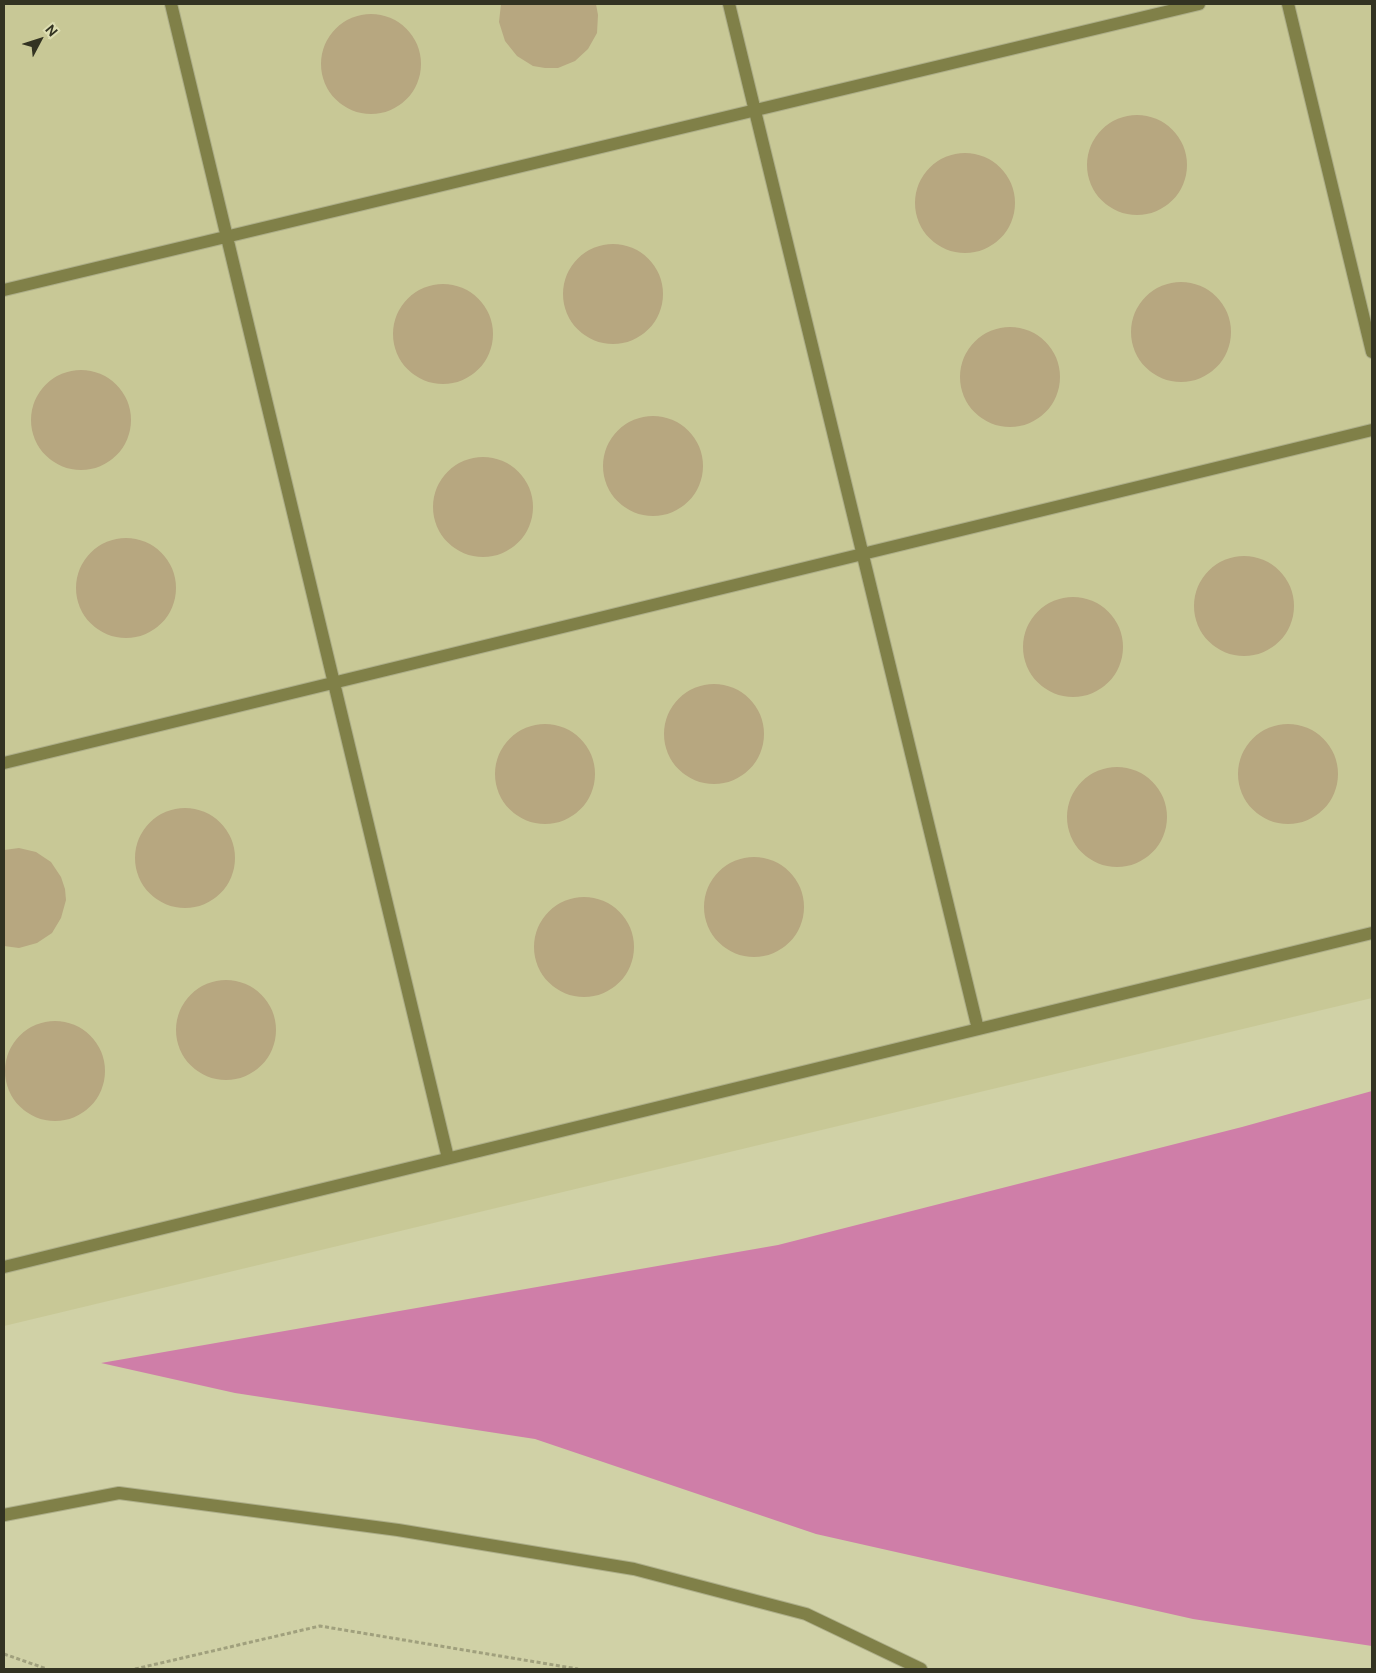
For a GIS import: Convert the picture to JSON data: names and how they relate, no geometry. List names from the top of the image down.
{
  "north": "top right"
}
